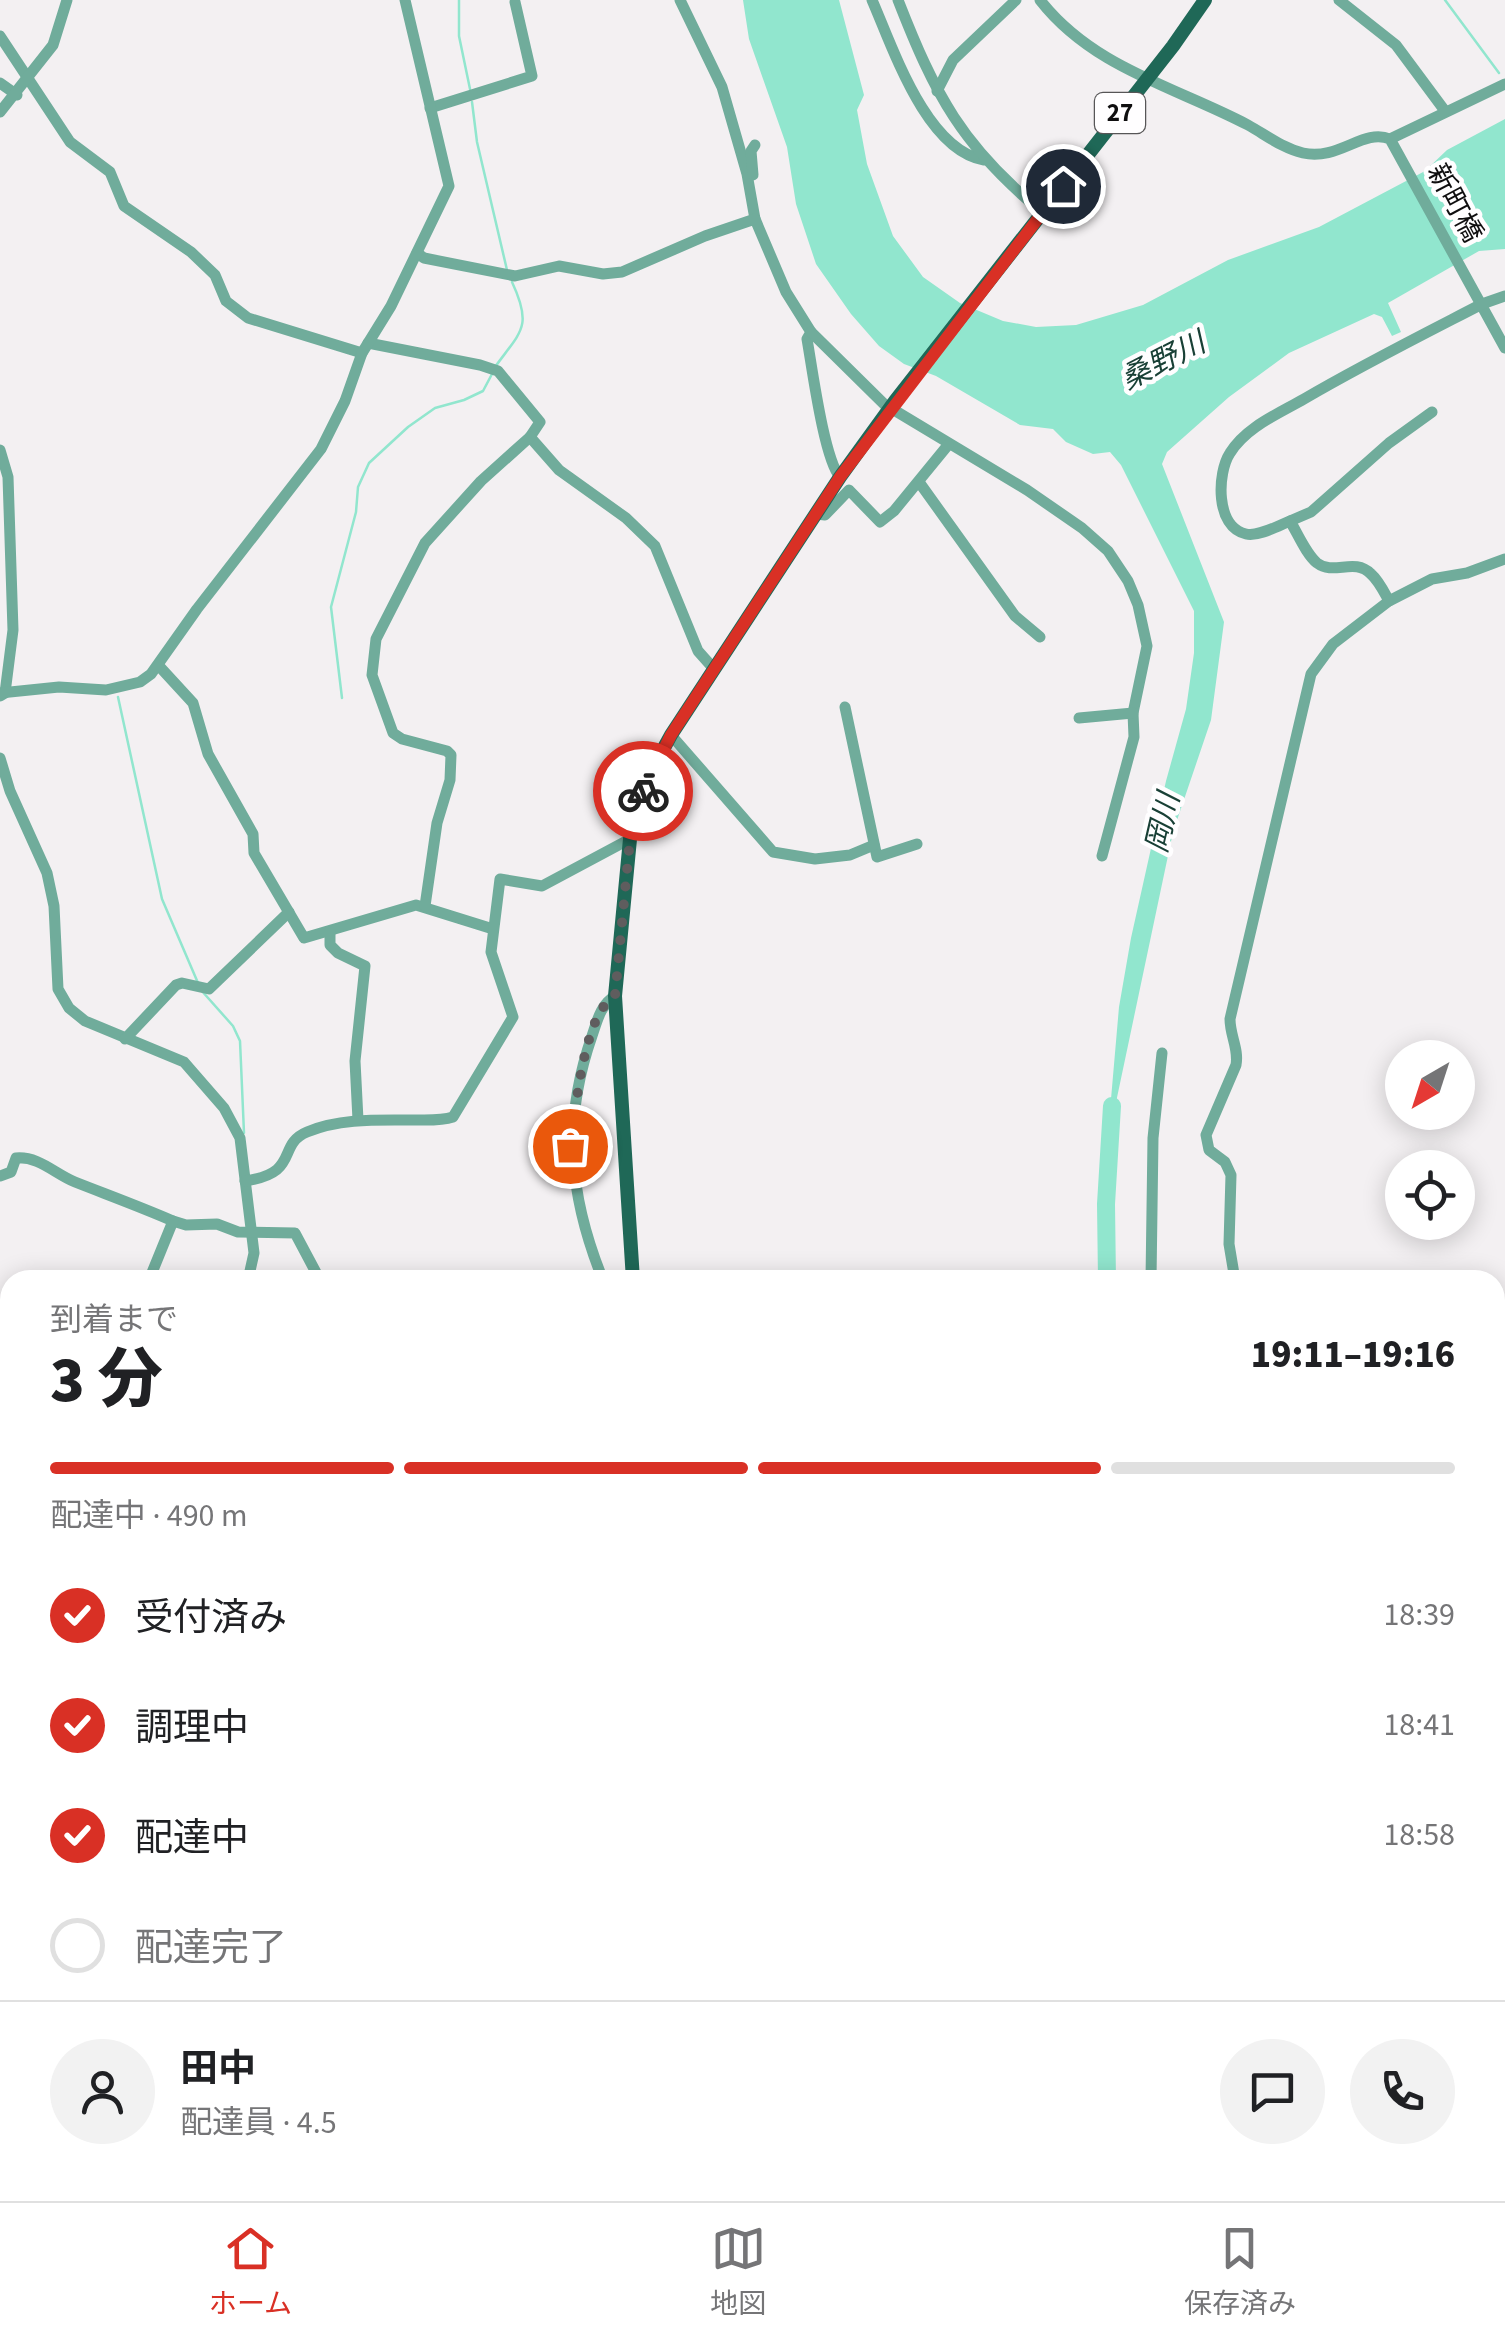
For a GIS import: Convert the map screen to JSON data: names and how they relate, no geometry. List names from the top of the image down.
{
  "streets": {
    "main road": ["27"],
    "street": ["新町橋"]
  },
  "water": ["桑野川", "岡川"],
  "north": "bottom left",
  "page": {
    "heading": ["3 分", "到着まで", "19:11–19:16"],
    "panel": ["田中", "配達員 · 4.5"],
    "bar": "配達中 · 490 m",
    "list": [
      ["受付済み", "18:39"],
      ["調理中", "18:41"],
      ["配達中", "18:58"],
      "配達完了"
    ],
    "tabs": ["ホーム", "地図", "保存済み"]
  }
}
